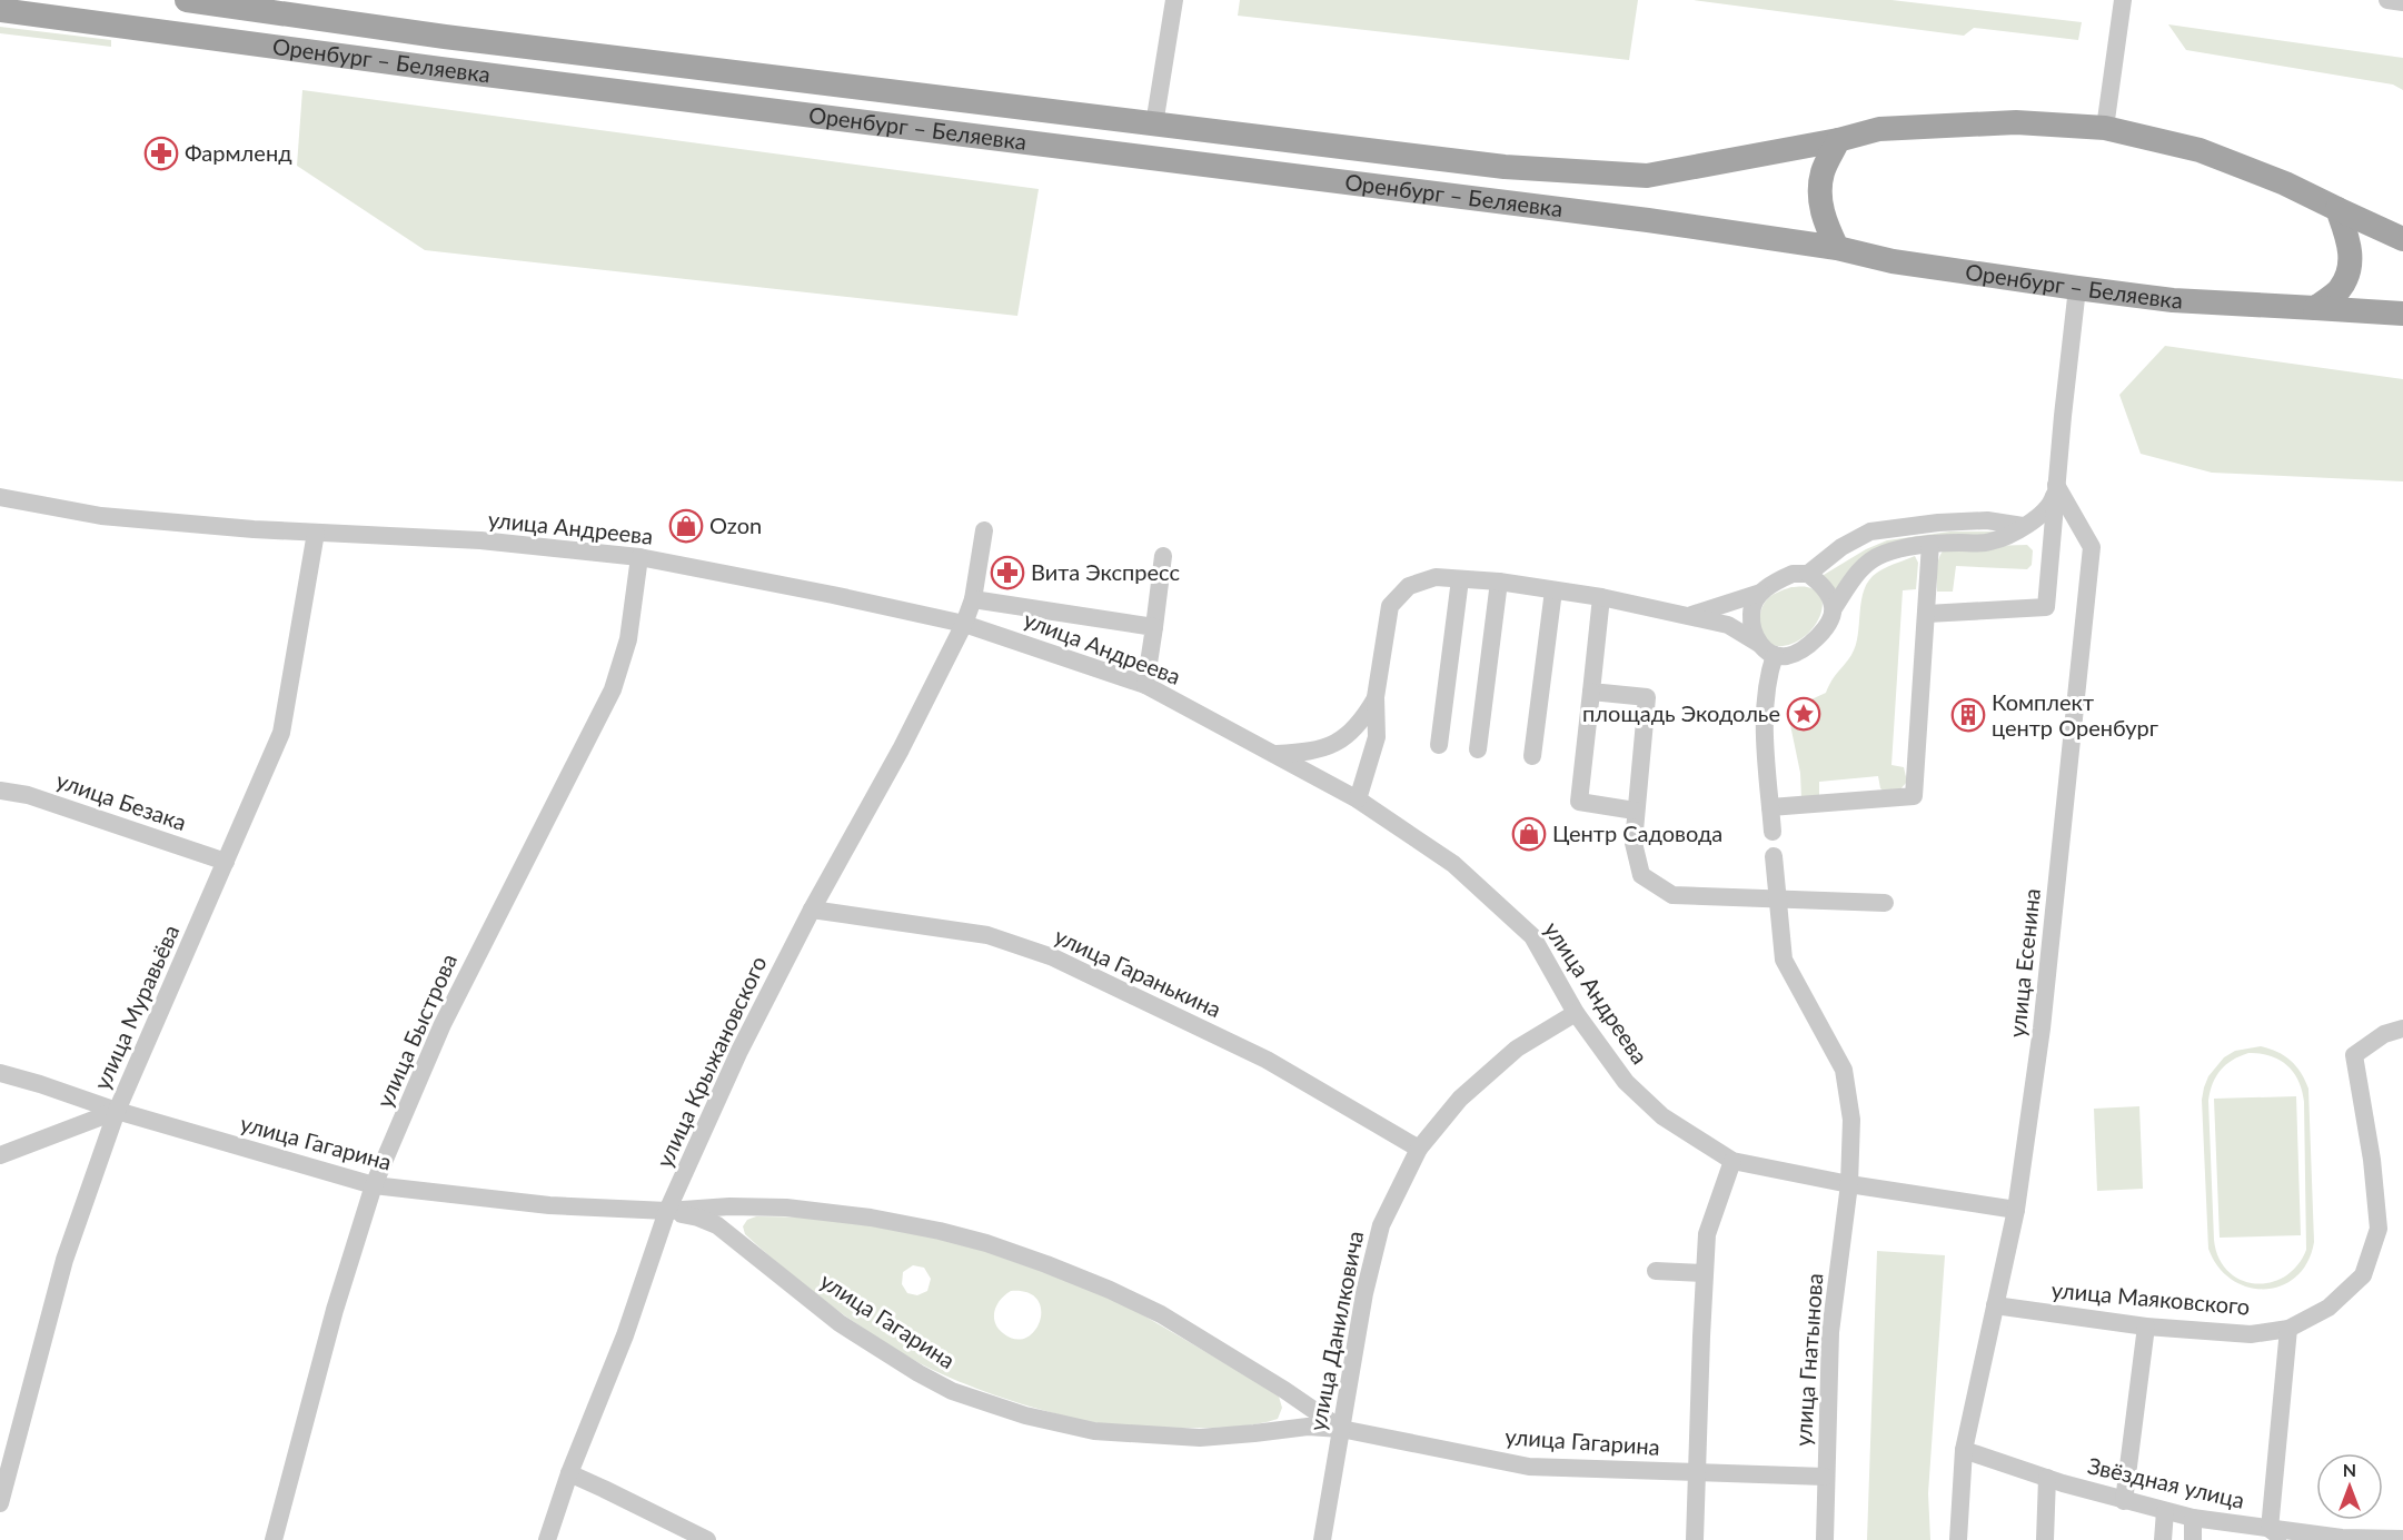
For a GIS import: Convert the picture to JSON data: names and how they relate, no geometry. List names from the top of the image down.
{
  "streets": {
    "main road": ["Оренбург – Беляевка"],
    "street": [
      "улица Андреева",
      "улица Безака",
      "улица Есенина",
      "улица Гаранькина",
      "улица Муравьёва",
      "улица Быстрова",
      "улица Крыжановского",
      "улица Гагарина",
      "улица Маяковского",
      "улица Данилковича",
      "улица Гнатынова",
      "Звёздная улица"
    ]
  },
  "crossings": [
    ["улица Андреева", "улица Есенина"],
    ["улица Андреева", "улица Муравьёва"],
    ["улица Андреева", "улица Быстрова"],
    ["улица Андреева", "улица Крыжановского"],
    ["улица Андреева", "улица Данилковича"],
    ["улица Андреева", "улица Гнатынова"],
    ["улица Безака", "улица Муравьёва"],
    ["улица Есенина", "улица Маяковского"],
    ["улица Есенина", "Звёздная улица"],
    ["улица Гаранькина", "улица Крыжановского"],
    ["улица Гаранькина", "улица Данилковича"],
    ["улица Муравьёва", "улица Гагарина"],
    ["улица Быстрова", "улица Гагарина"],
    ["улица Крыжановского", "улица Гагарина"],
    ["улица Гагарина", "улица Данилковича"],
    ["улица Гагарина", "улица Гнатынова"]
  ],
  "places": {
    "pharmacy": ["Фармленд", "Вита Экспресс"],
    "shop": ["Ozon", "Центр Садовода"],
    "place": ["площадь Экодолье"],
    "building": ["Комплект центр Оренбург"]
  },
  "north": "top"
}
